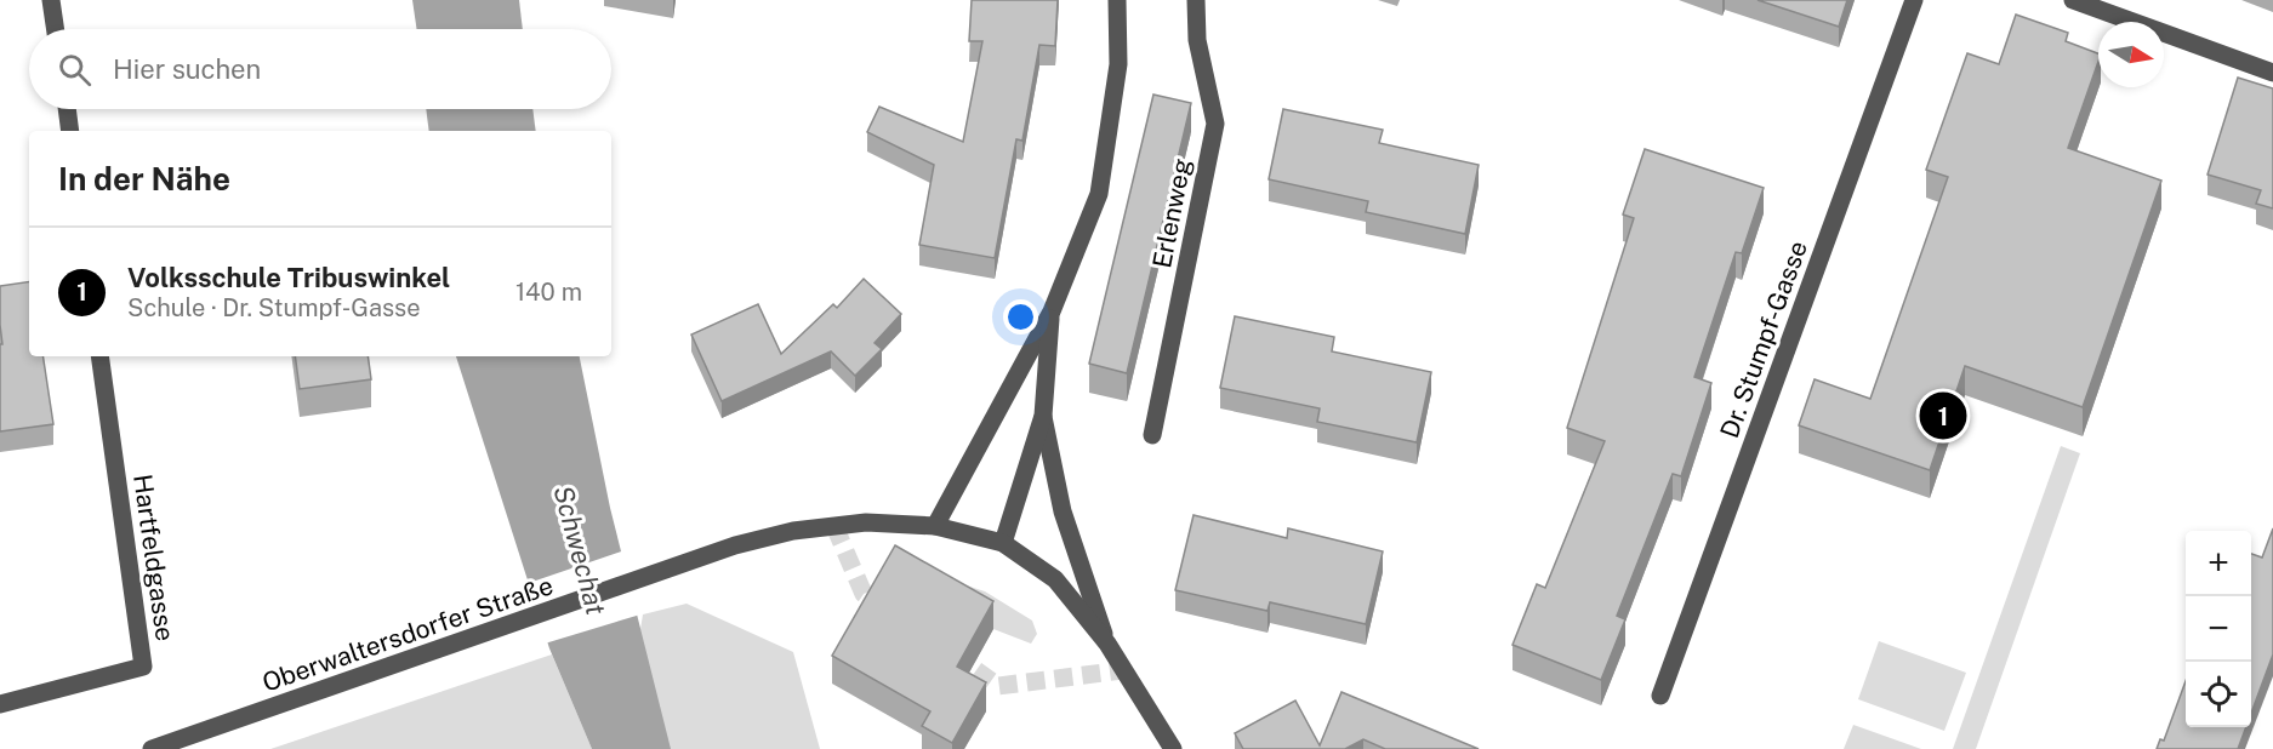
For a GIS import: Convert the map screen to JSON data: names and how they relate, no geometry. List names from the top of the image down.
{
  "streets": {
    "street": [
      "Erlenweg",
      "Dr. Stumpf-Gasse",
      "Hartfeldgasse",
      "Oberwaltersdorfer Straße"
    ]
  },
  "water": ["Schwechat"],
  "north": "right",
  "page": {
    "search": "Hier suchen",
    "heading": "In der Nähe",
    "list": [
      {
        "mark": "1",
        "name": "Volksschule Tribuswinkel",
        "note": "Schule · Dr. Stumpf-Gasse",
        "value": "140 m"
      }
    ],
    "pins": "1",
    "map_buttons": ["+", "−"]
  }
}
